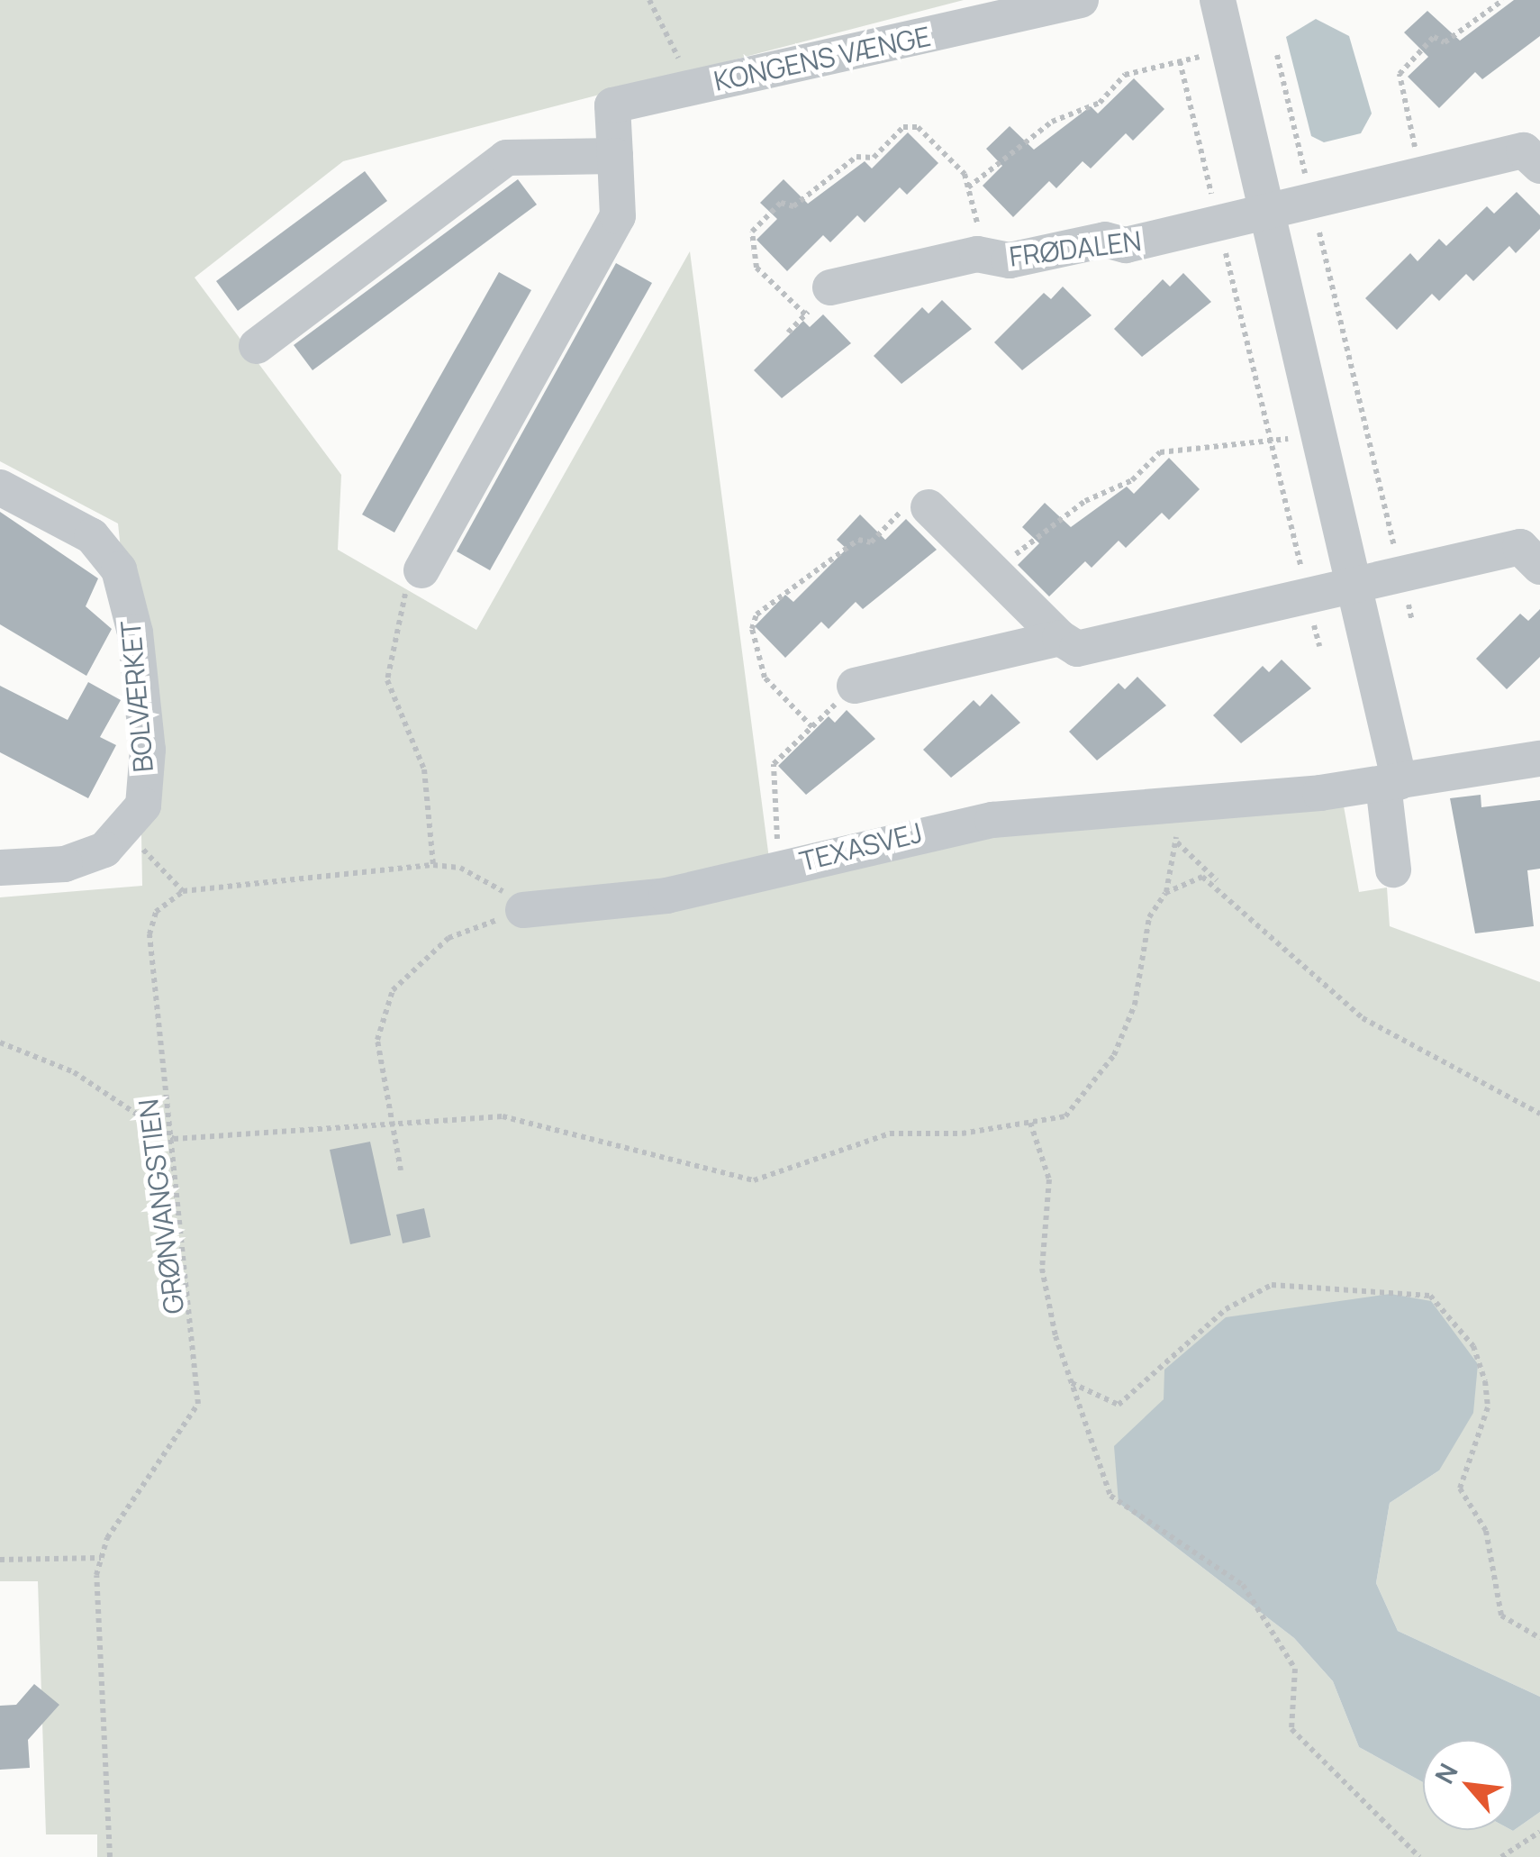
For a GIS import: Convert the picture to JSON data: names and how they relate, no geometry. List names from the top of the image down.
{
  "streets": {
    "street": [
      "KONGENS VÆNGE",
      "FRØDALEN",
      "BOLVÆRKET",
      "TEXASVEJ"
    ],
    "path": ["GRØNVANGSTIEN"]
  },
  "north": "top left"
}
